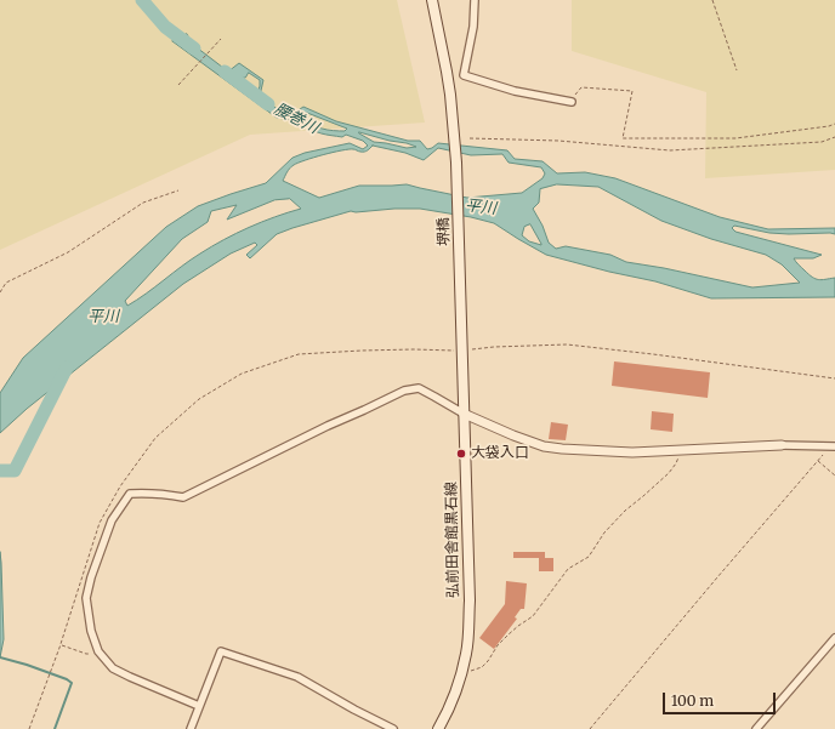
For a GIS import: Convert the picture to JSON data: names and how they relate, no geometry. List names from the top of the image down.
{
  "streets": {
    "main road": ["堺橋", "弘前田舎館黒石線"]
  },
  "crossings": [
    ["堺橋", "弘前田舎館黒石線"]
  ],
  "water": ["腰巻川", "平川"],
  "places": ["大袋入口"],
  "scale_bar": "100 m"
}
